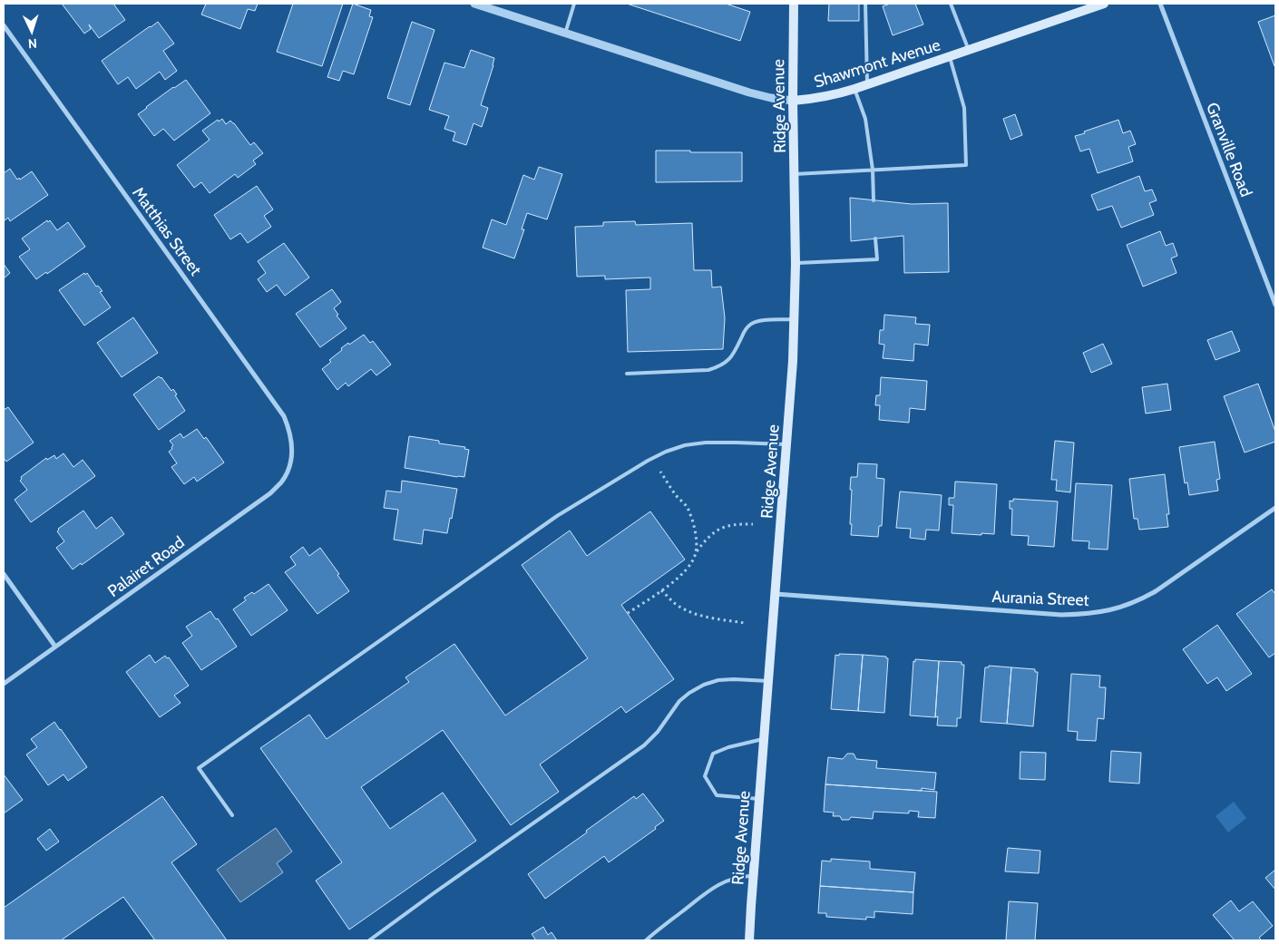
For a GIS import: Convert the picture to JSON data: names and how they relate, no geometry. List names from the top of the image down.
{
  "streets": {
    "main road": ["Shawmont Avenue", "Ridge Avenue"],
    "street": [
      "Granville Road",
      "Matthias Street",
      "Palairet Road",
      "Aurania Street"
    ]
  },
  "crossings": [
    ["Shawmont Avenue", "Ridge Avenue"],
    ["Ridge Avenue", "Aurania Street"],
    ["Matthias Street", "Palairet Road"]
  ],
  "north": "bottom"
}
